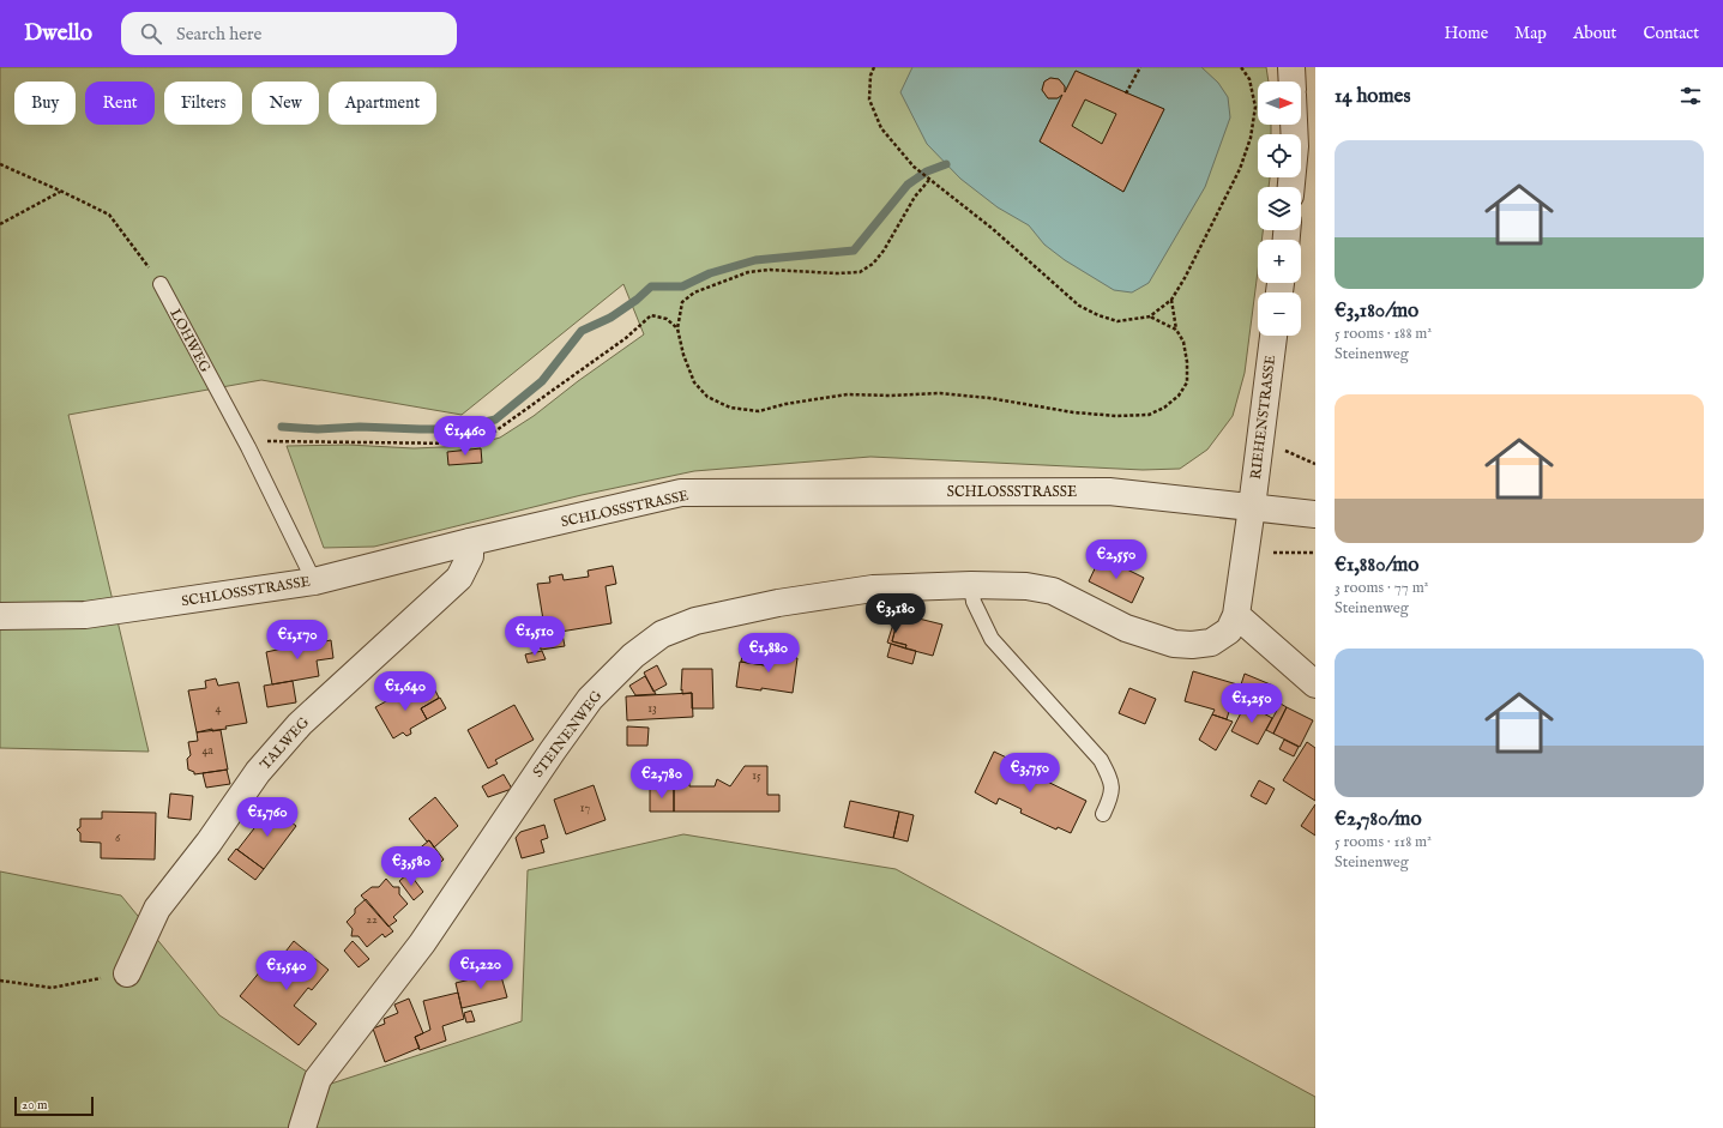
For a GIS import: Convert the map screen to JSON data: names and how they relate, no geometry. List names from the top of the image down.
{
  "streets": {
    "street": [
      "RIEHENSTRASSE",
      "SCHLOSSSTRASSE",
      "STEINENWEG",
      "TALWEG"
    ],
    "lane": ["LOHWEG"]
  },
  "crossings": [
    ["LOHWEG", "SCHLOSSSTRASSE"],
    ["RIEHENSTRASSE", "SCHLOSSSTRASSE"],
    ["RIEHENSTRASSE", "STEINENWEG"],
    ["SCHLOSSSTRASSE", "STEINENWEG"],
    ["SCHLOSSSTRASSE", "TALWEG"]
  ],
  "house_numbers": [
    "4",
    "13",
    "4a",
    "15",
    "17",
    "6",
    "22"
  ],
  "scale_bar": "20 m",
  "north": "right",
  "page": {
    "header": "Dwello",
    "search": "Search here",
    "nav": [
      "Home",
      "Map",
      "About",
      "Contact"
    ],
    "heading": "14 homes",
    "map_buttons": ["+", "−"],
    "chip": [
      "Buy",
      "Rent",
      "Filters",
      "New",
      "Apartment"
    ],
    "list": [
      {
        "name": "€3,180/mo",
        "note": "5 rooms · 188 m² · Steinenweg"
      },
      {
        "name": "€1,880/mo",
        "note": "3 rooms · 77 m² · Steinenweg"
      },
      {
        "name": "€2,780/mo",
        "note": "5 rooms · 118 m² · Steinenweg"
      }
    ],
    "price": [
      "€1,460",
      "€2,550",
      "€3,180",
      "€1,510",
      "€1,170",
      "€1,880",
      "€1,640",
      "€1,250",
      "€3,750",
      "€2,780",
      "€1,760",
      "€3,580",
      "€1,220",
      "€1,540"
    ],
    "scale": "20 m"
  }
}
